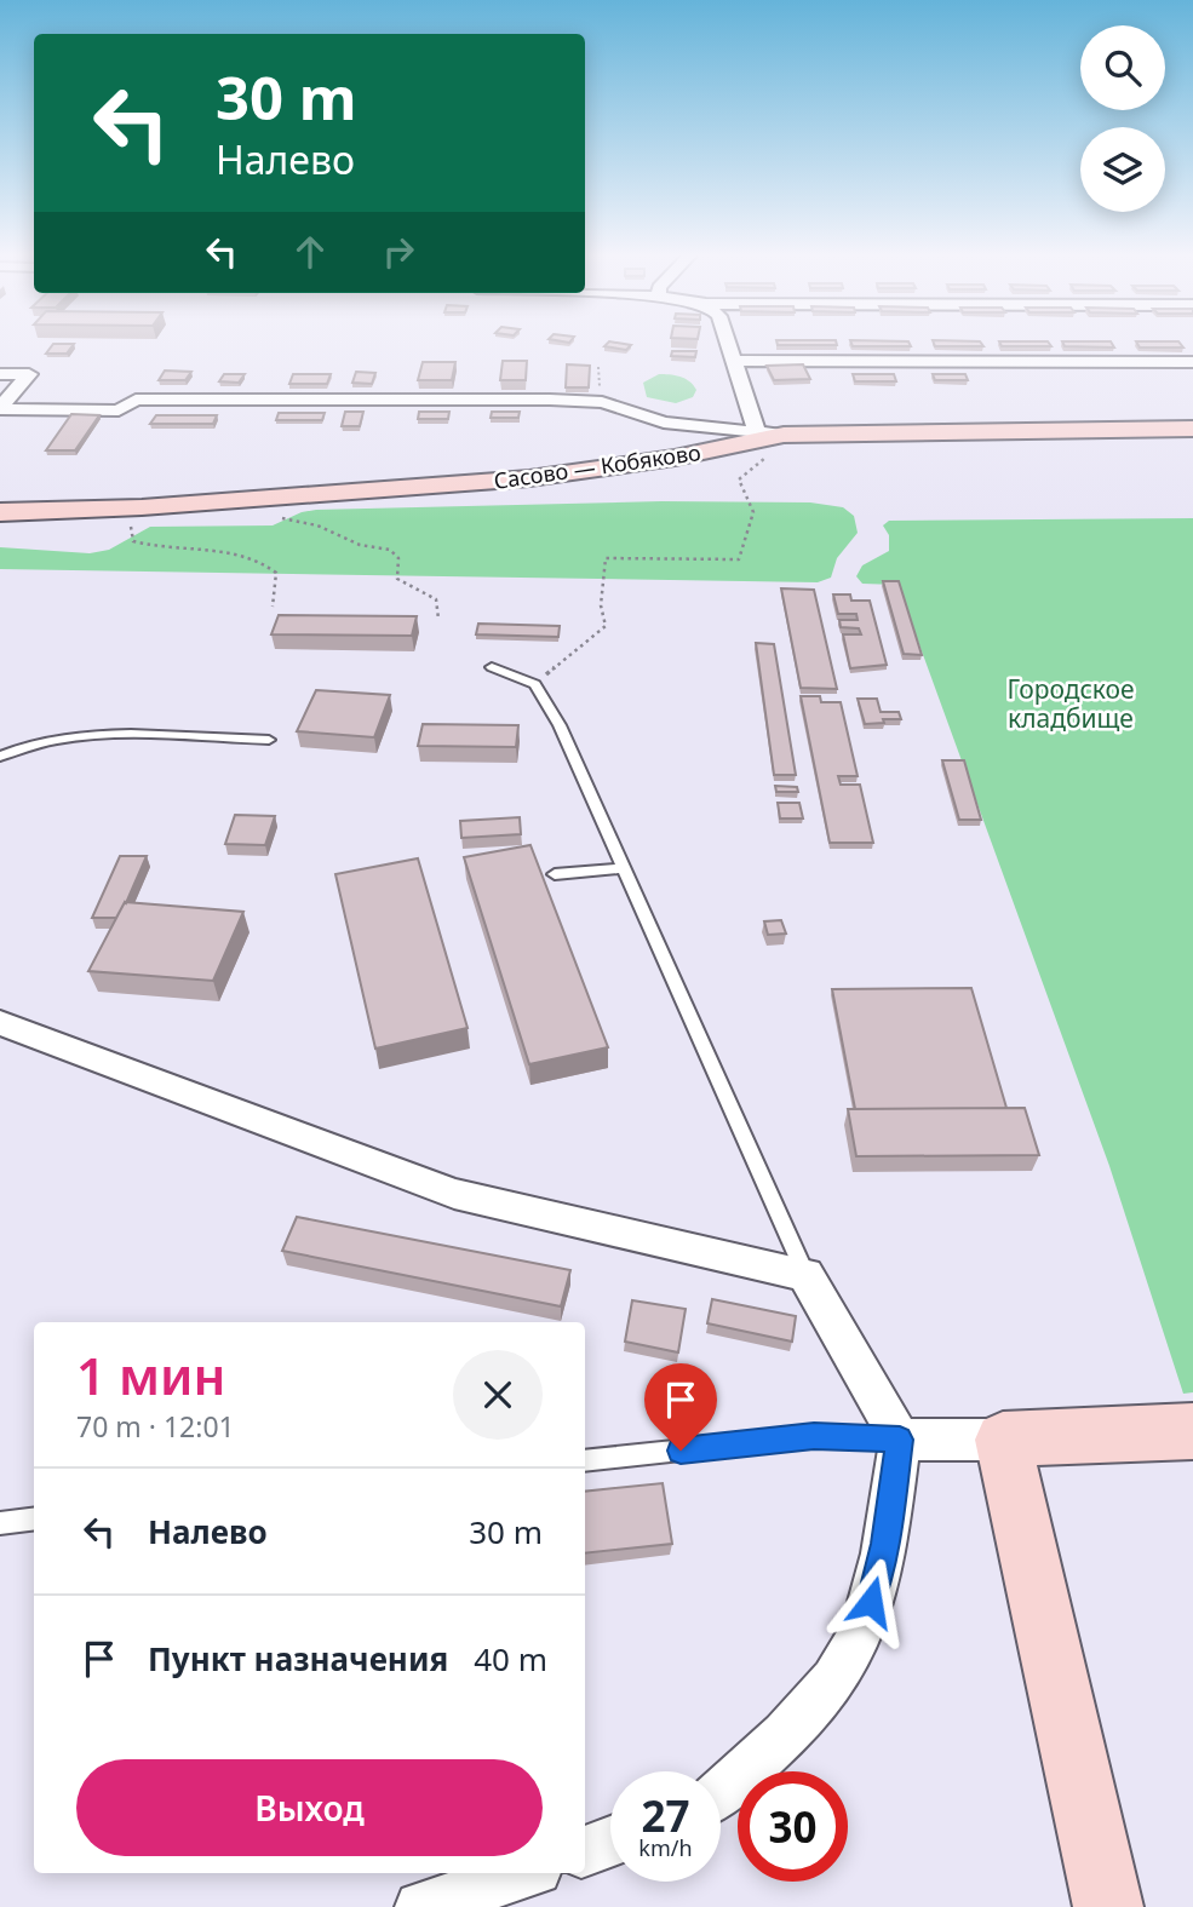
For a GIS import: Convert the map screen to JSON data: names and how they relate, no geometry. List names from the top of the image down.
{
  "streets": {
    "street": ["Сасово — Кобяково"]
  },
  "parks": ["Городское кладбище"],
  "page": {
    "turn": ["30 m", "Налево"],
    "heading": ["1 мин", "70 m · 12:01"],
    "list": [
      {
        "name": "Налево",
        "value": "30 m"
      },
      {
        "name": "Пункт назначения",
        "value": "40 m"
      }
    ],
    "buttons": "Выход",
    "speed": "27 km/h",
    "limit": "30"
  }
}
